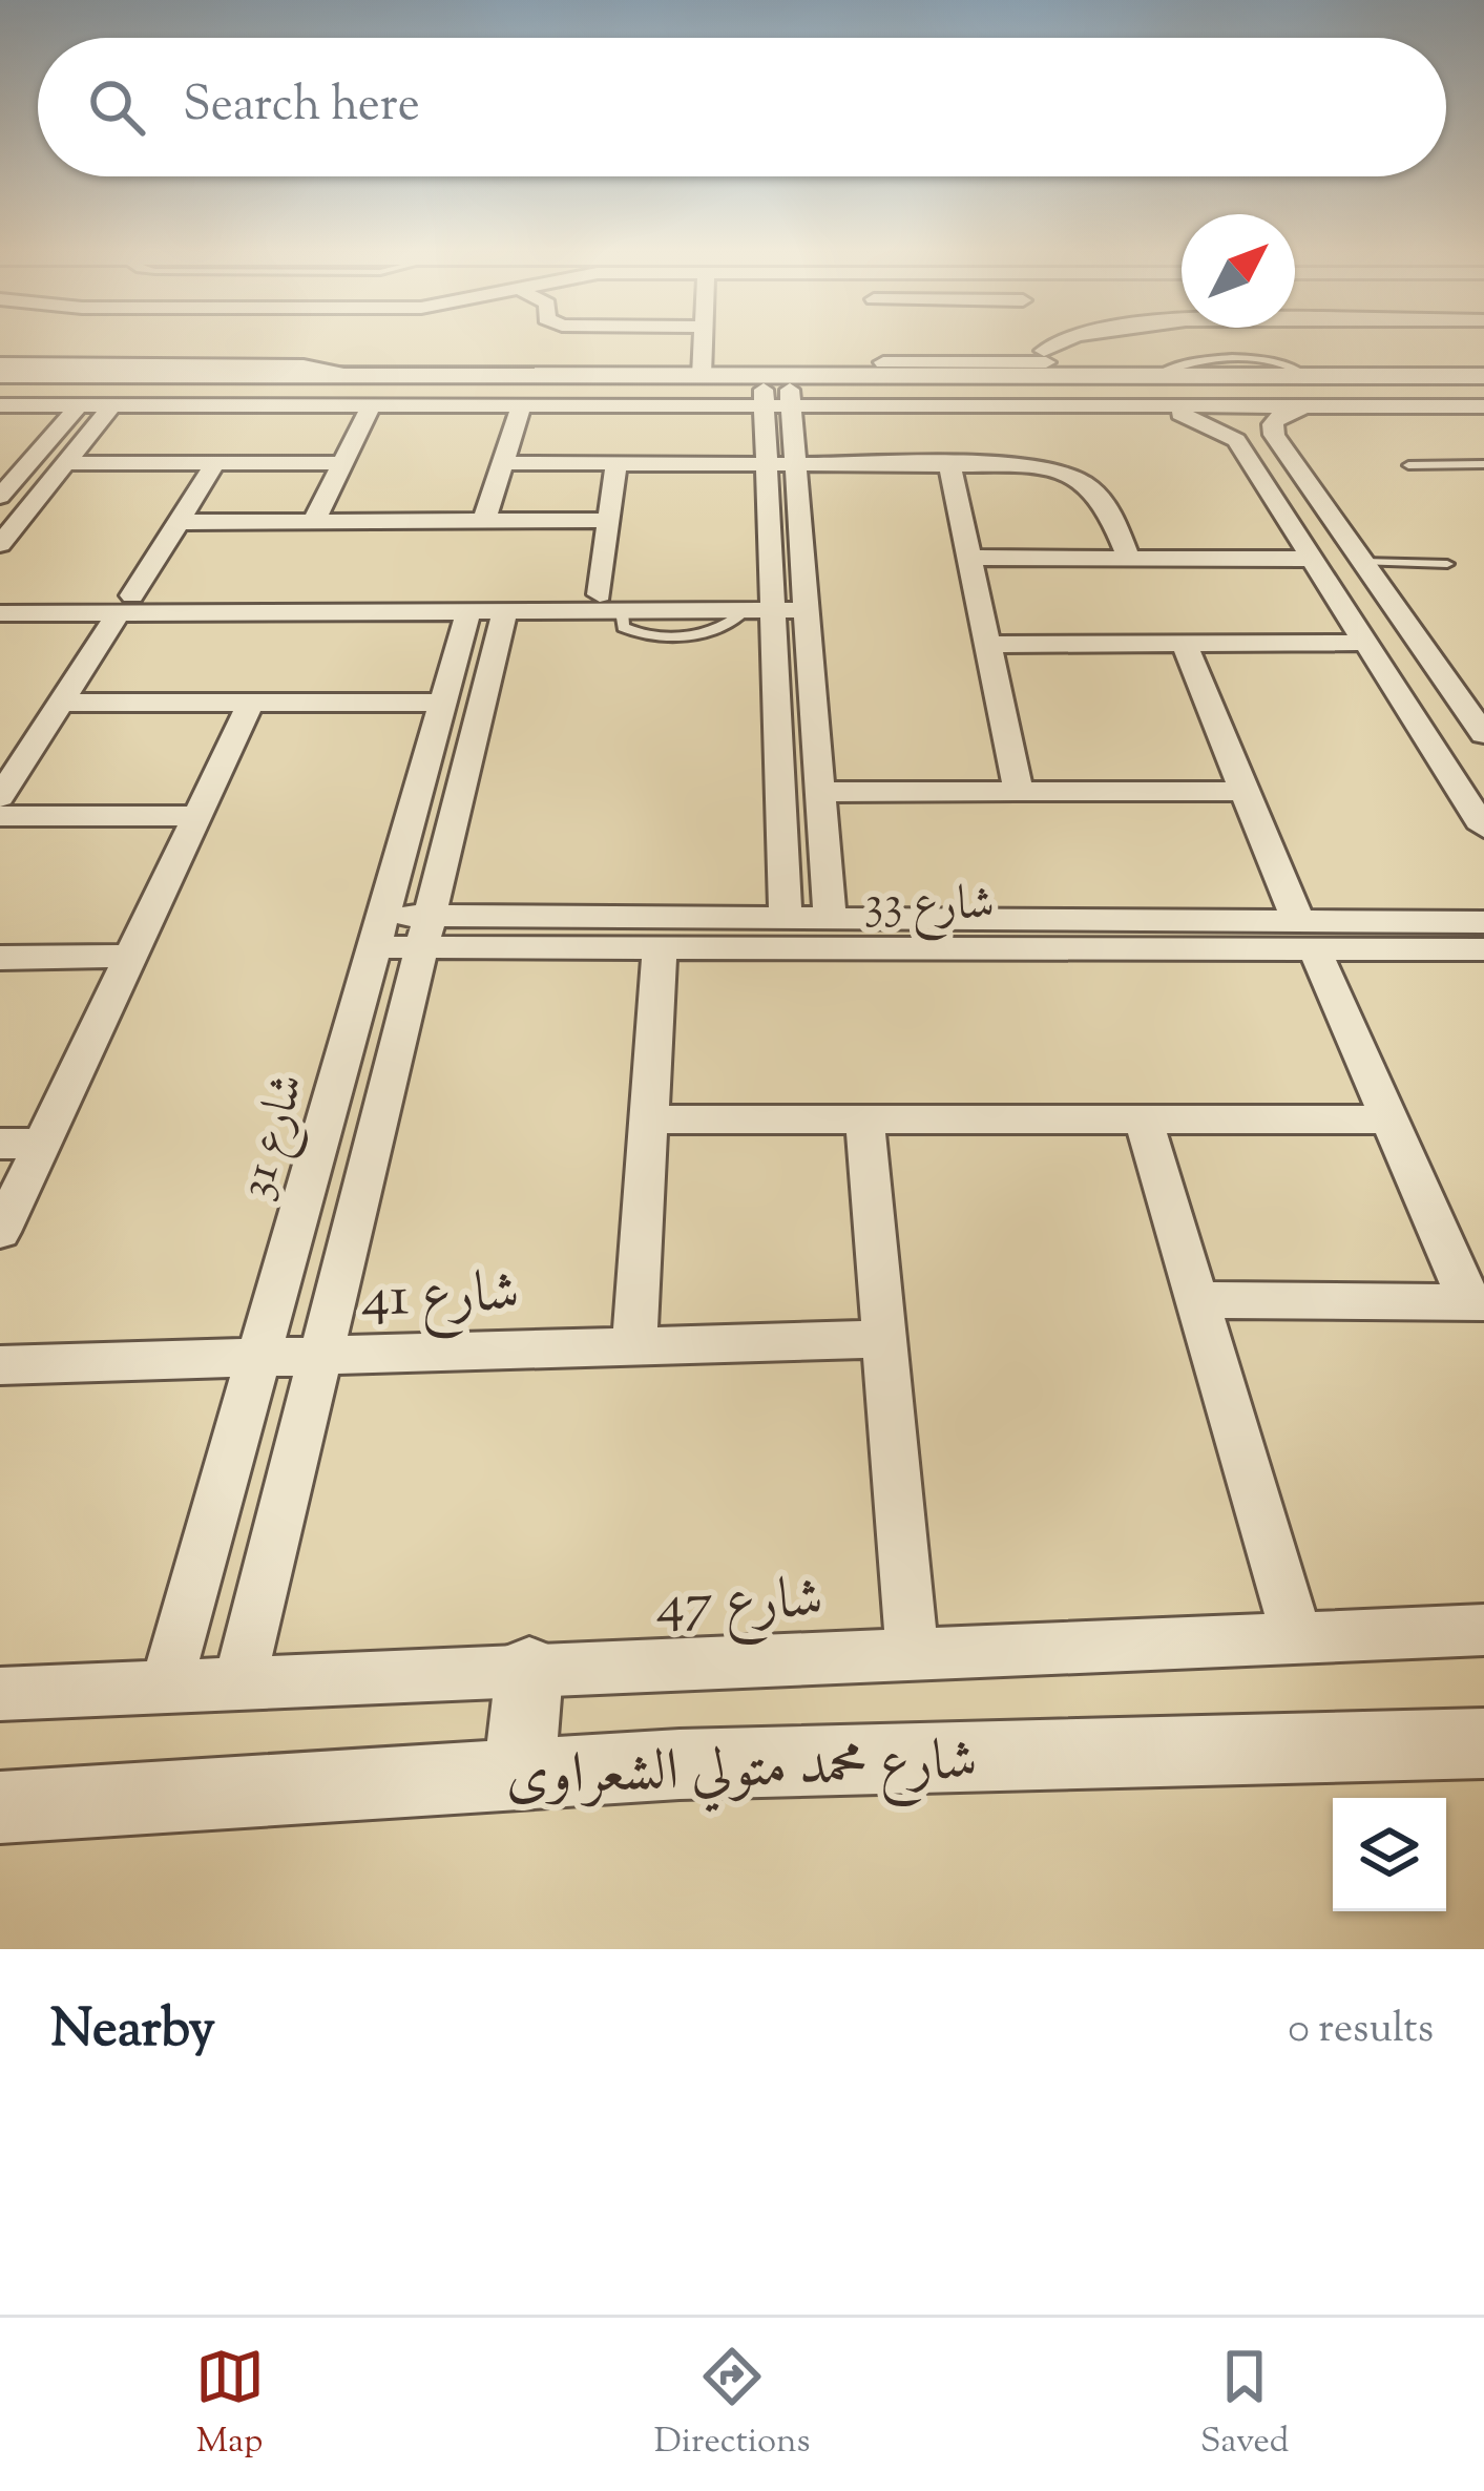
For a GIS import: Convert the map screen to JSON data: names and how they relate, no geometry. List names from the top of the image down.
{
  "streets": {
    "street": [
      "شارع 33",
      "شارع 31",
      "شارع 41",
      "شارع 47",
      "شارع محمد متولي الشعراوى"
    ]
  },
  "crossings": [
    ["شارع 33", "شارع 31"],
    ["شارع 31", "شارع 41"],
    ["شارع 31", "شارع 47"]
  ],
  "north": "top right",
  "page": {
    "search": "Search here",
    "heading": ["Nearby", "0 results"],
    "nav": ["Map", "Directions", "Saved"]
  }
}
